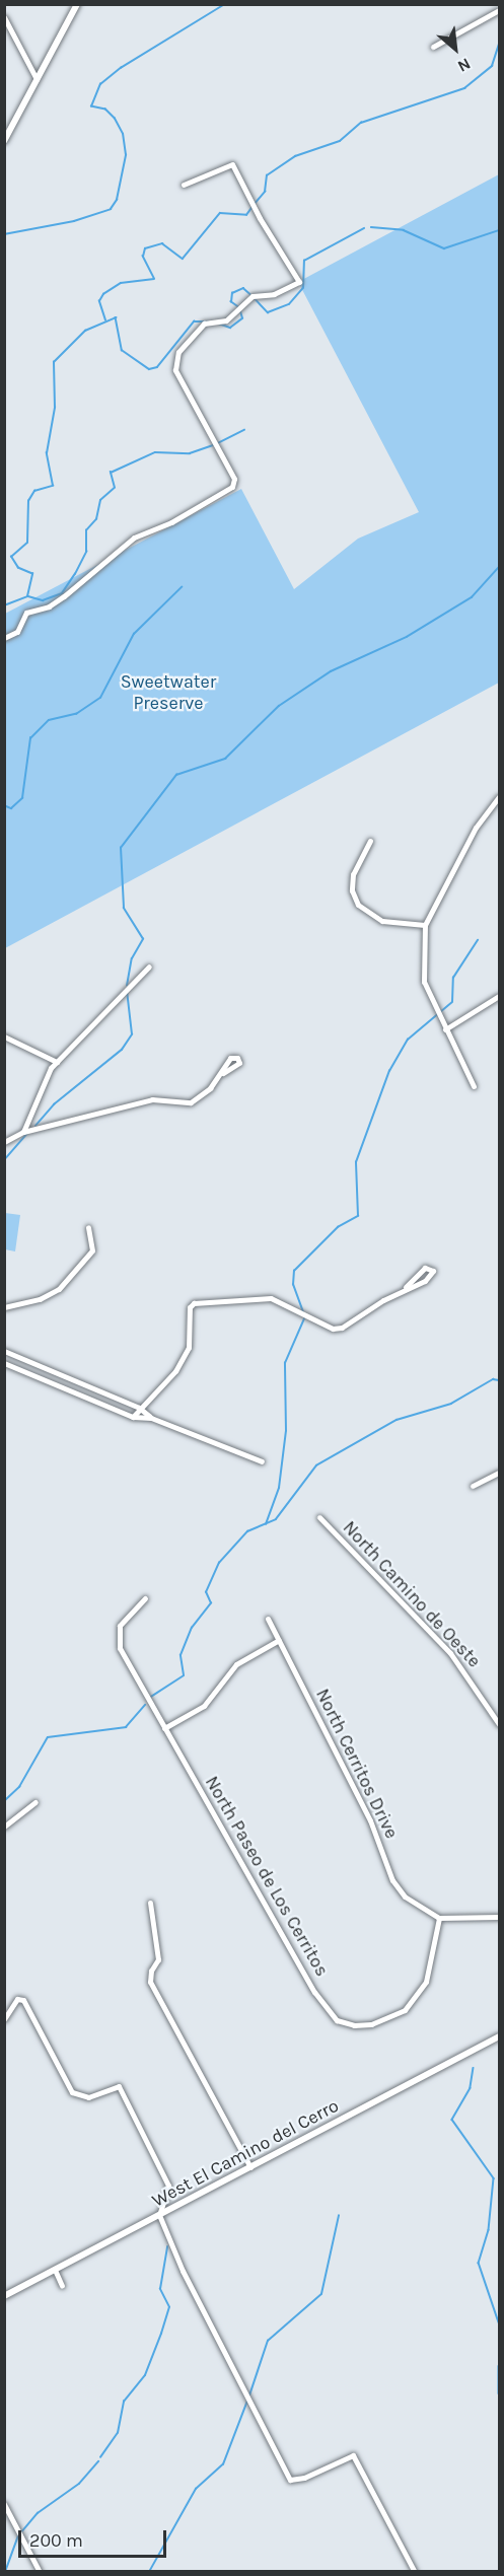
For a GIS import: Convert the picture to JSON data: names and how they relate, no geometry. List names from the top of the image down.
{
  "streets": {
    "street": [
      "North Camino de Oeste",
      "North Cerritos Drive",
      "North Paseo de Los Cerritos",
      "West El Camino del Cerro"
    ]
  },
  "crossings": [
    ["North Cerritos Drive", "North Paseo de Los Cerritos"]
  ],
  "parks": ["Sweetwater Preserve"],
  "scale_bar": "200 m",
  "north": "bottom right"
}
